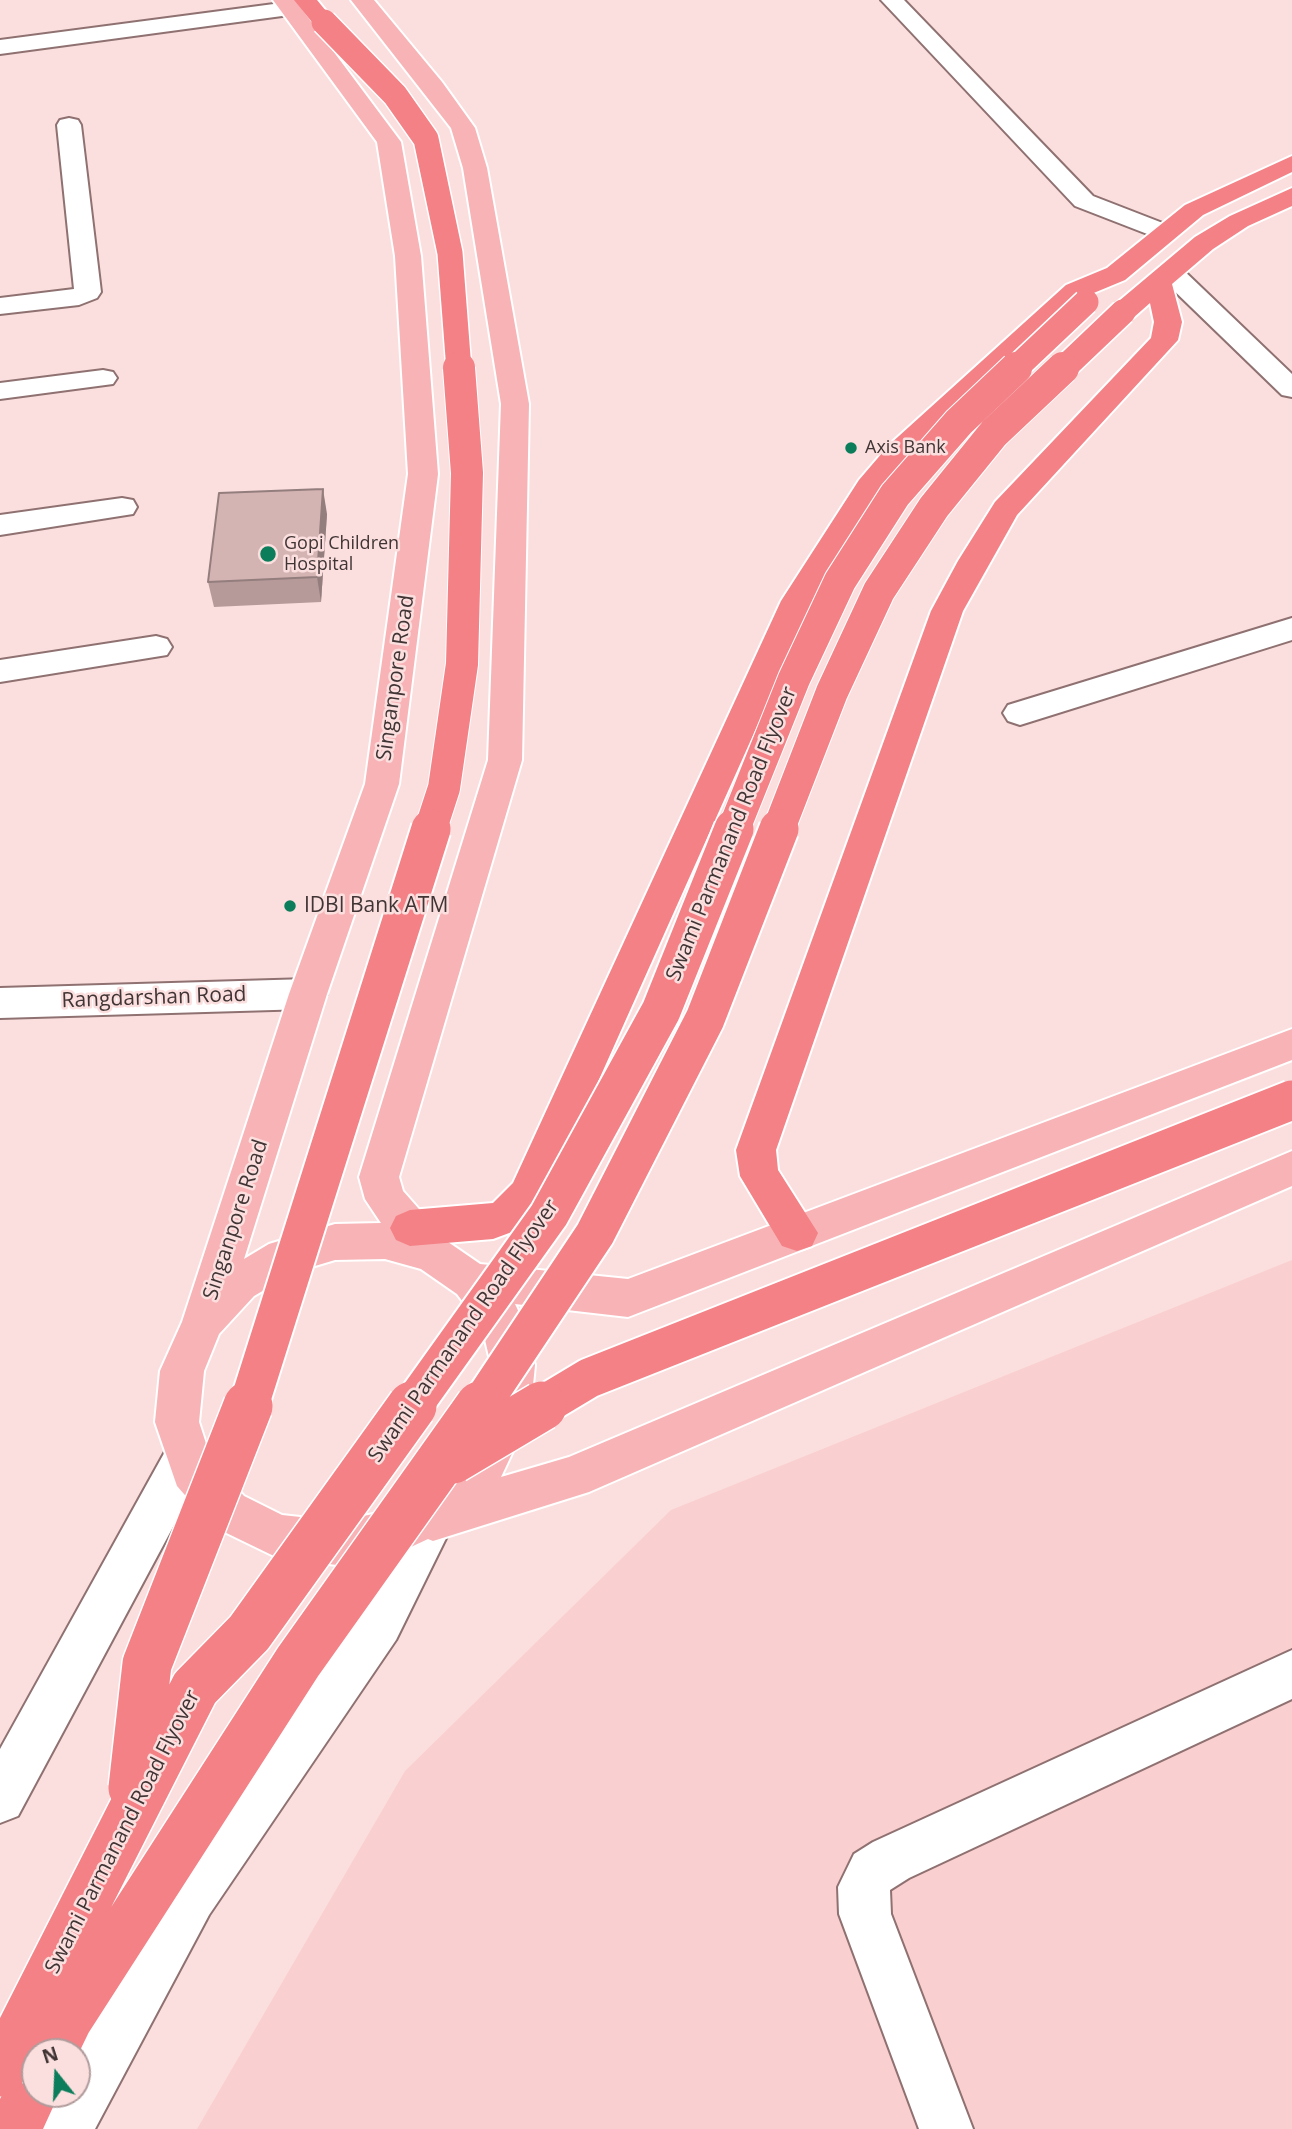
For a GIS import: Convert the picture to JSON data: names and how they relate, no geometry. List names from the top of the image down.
{
  "streets": {
    "highway": ["Swami Parmanand Road Flyover"],
    "main road": ["Singanpore Road"],
    "street": ["Rangdarshan Road"]
  },
  "crossings": [
    ["Singanpore Road", "Rangdarshan Road"]
  ],
  "places": ["Axis Bank", "Gopi Children Hospital", "IDBI Bank ATM"],
  "north": "top"
}
